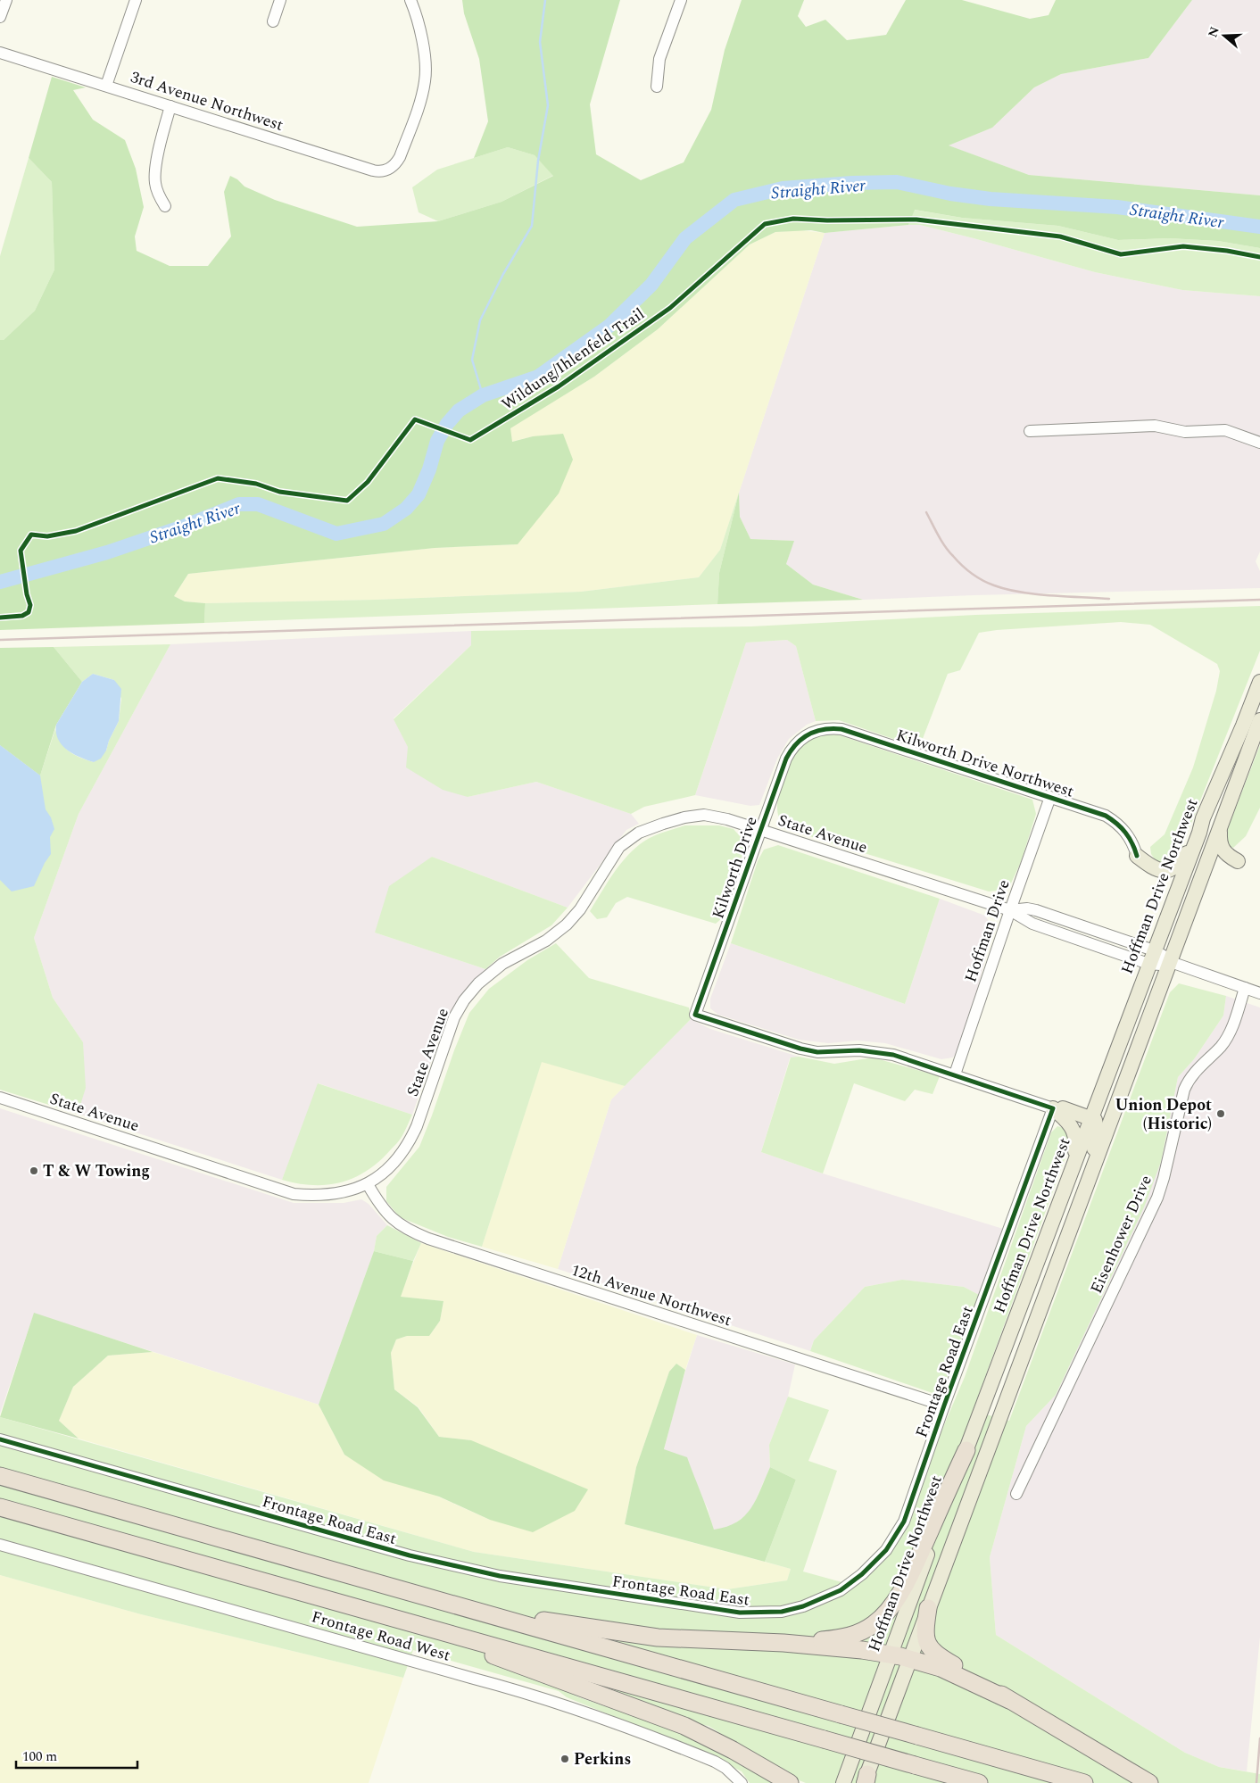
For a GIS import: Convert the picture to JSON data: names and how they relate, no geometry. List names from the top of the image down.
{
  "streets": {
    "main road": ["Hoffman Drive Northwest"],
    "street": [
      "3rd Avenue Northwest",
      "Kilworth Drive Northwest",
      "State Avenue",
      "Kilworth Drive",
      "Hoffman Drive",
      "Eisenhower Drive",
      "12th Avenue Northwest",
      "Frontage Road East",
      "Frontage Road West"
    ],
    "cycle path": ["Wildung/Ihlenfeld Trail"]
  },
  "crossings": [
    ["Kilworth Drive Northwest", "Kilworth Drive"],
    ["Kilworth Drive Northwest", "Hoffman Drive"],
    ["State Avenue", "Kilworth Drive"],
    ["State Avenue", "Hoffman Drive Northwest"],
    ["State Avenue", "Hoffman Drive"],
    ["State Avenue", "Eisenhower Drive"],
    ["State Avenue", "12th Avenue Northwest"],
    ["Kilworth Drive", "Hoffman Drive"],
    ["12th Avenue Northwest", "Frontage Road East"]
  ],
  "water": ["Straight River"],
  "places": ["Union Depot (Historic)", "T & W Towing", "Perkins"],
  "scale_bar": "100 m",
  "north": "left"
}
